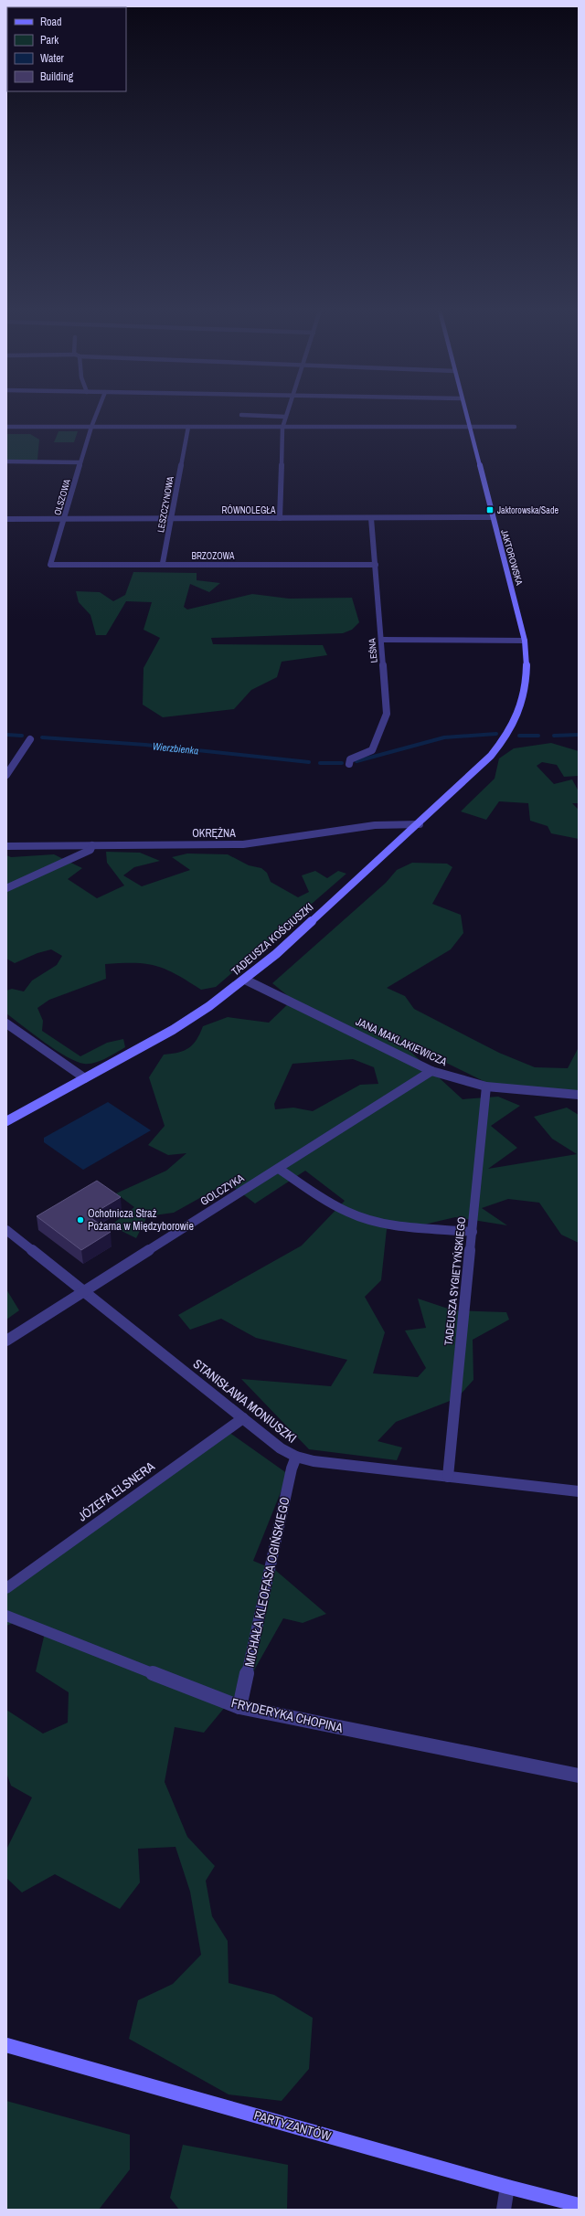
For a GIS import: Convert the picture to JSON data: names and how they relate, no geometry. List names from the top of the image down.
{
  "streets": {
    "main road": ["JAKTOROWSKA", "TADEUSZA KOŚCIUSZKI", "PARTYZANTÓW"],
    "street": [
      "OLSZOWA",
      "LESZCZYNOWA",
      "RÓWNOLEGŁA",
      "BRZOZOWA",
      "LEŚNA",
      "OKRĘŻNA",
      "JANA MAKLAKIEWICZA",
      "GOLCZYKA",
      "TADEUSZA SYGIETYŃSKIEGO",
      "STANISŁAWA MONIUSZKI",
      "JÓZEFA ELSNERA",
      "MICHAŁA KLEOFASA OGIŃSKIEGO",
      "FRYDERYKA CHOPINA"
    ]
  },
  "crossings": [
    ["OLSZOWA", "RÓWNOLEGŁA"],
    ["OLSZOWA", "BRZOZOWA"],
    ["LESZCZYNOWA", "RÓWNOLEGŁA"],
    ["LESZCZYNOWA", "BRZOZOWA"],
    ["RÓWNOLEGŁA", "JAKTOROWSKA"],
    ["RÓWNOLEGŁA", "LEŚNA"],
    ["BRZOZOWA", "LEŚNA"],
    ["JAKTOROWSKA", "TADEUSZA KOŚCIUSZKI"],
    ["OKRĘŻNA", "TADEUSZA KOŚCIUSZKI"],
    ["TADEUSZA KOŚCIUSZKI", "JANA MAKLAKIEWICZA"],
    ["JANA MAKLAKIEWICZA", "GOLCZYKA"],
    ["JANA MAKLAKIEWICZA", "TADEUSZA SYGIETYŃSKIEGO"],
    ["GOLCZYKA", "STANISŁAWA MONIUSZKI"],
    ["TADEUSZA SYGIETYŃSKIEGO", "STANISŁAWA MONIUSZKI"],
    ["STANISŁAWA MONIUSZKI", "JÓZEFA ELSNERA"],
    ["STANISŁAWA MONIUSZKI", "MICHAŁA KLEOFASA OGIŃSKIEGO"],
    ["MICHAŁA KLEOFASA OGIŃSKIEGO", "FRYDERYKA CHOPINA"]
  ],
  "water": ["Wierzbienka"],
  "places": {
    "transit": ["Jaktorowska/Sade"],
    "other": ["Ochotnicza Straż Pożarna w Międzyborowie"]
  },
  "legend": [
    "Road",
    "Park",
    "Water",
    "Building"
  ]
}
